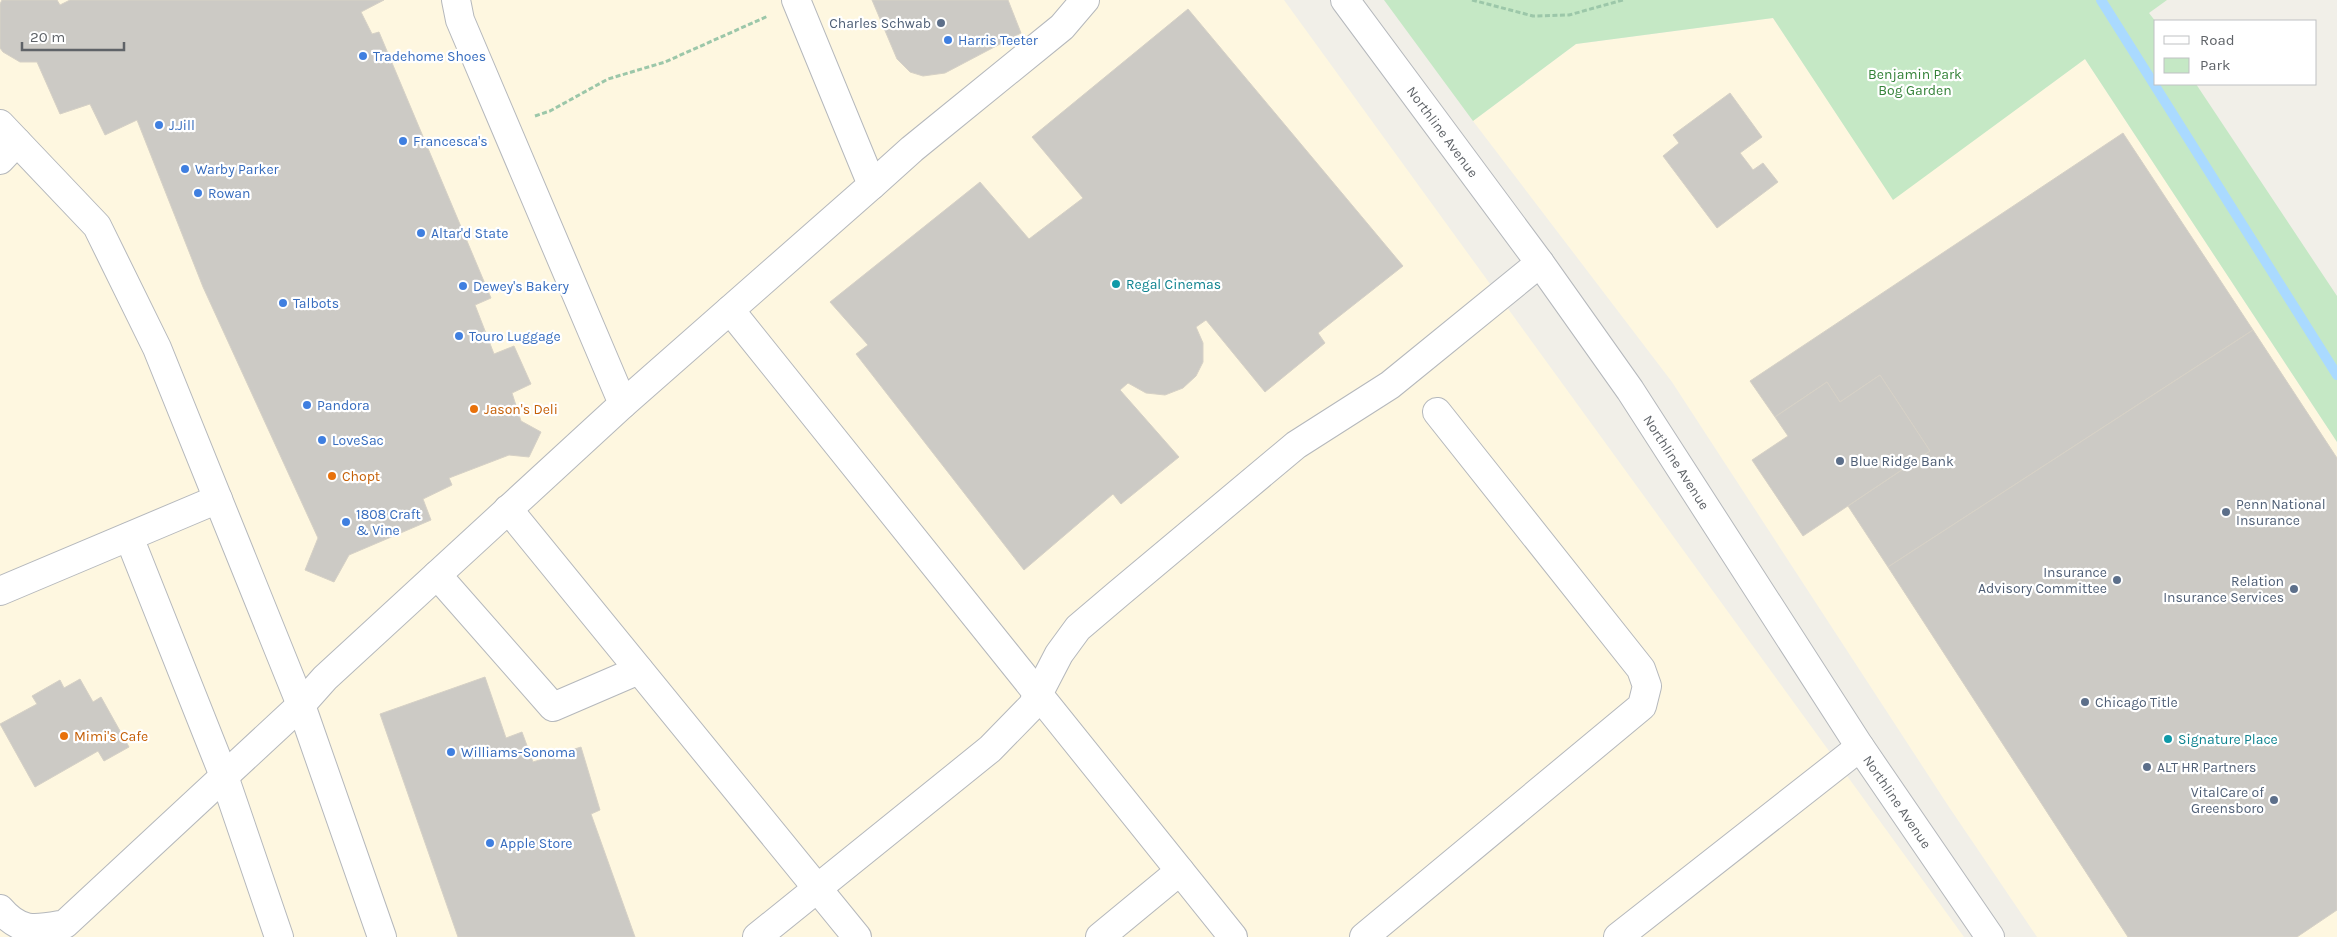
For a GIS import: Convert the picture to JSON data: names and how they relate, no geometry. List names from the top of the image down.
{
  "streets": {
    "street": ["Northline Avenue"]
  },
  "parks": ["Benjamin Park Bog Garden"],
  "places": [
    "Charles Schwab",
    "Harris Teeter",
    "Tradehome Shoes",
    "J.Jill",
    "Francesca's",
    "Warby Parker",
    "Rowan",
    "Altar'd State",
    "Regal Cinemas",
    "Dewey's Bakery",
    "Talbots",
    "Touro Luggage",
    "Pandora",
    "Jason's Deli",
    "LoveSac",
    "Blue Ridge Bank",
    "Chopt",
    "Penn National Insurance",
    "1808 Craft & Vine",
    "Insurance Advisory Committee",
    "Relation Insurance Services",
    "Chicago Title",
    "Mimi's Cafe",
    "Signature Place",
    "Williams-Sonoma",
    "ALT HR Partners",
    "VitalCare of Greensboro",
    "Apple Store"
  ],
  "legend": ["Road", "Park"],
  "scale_bar": "20 m"
}
